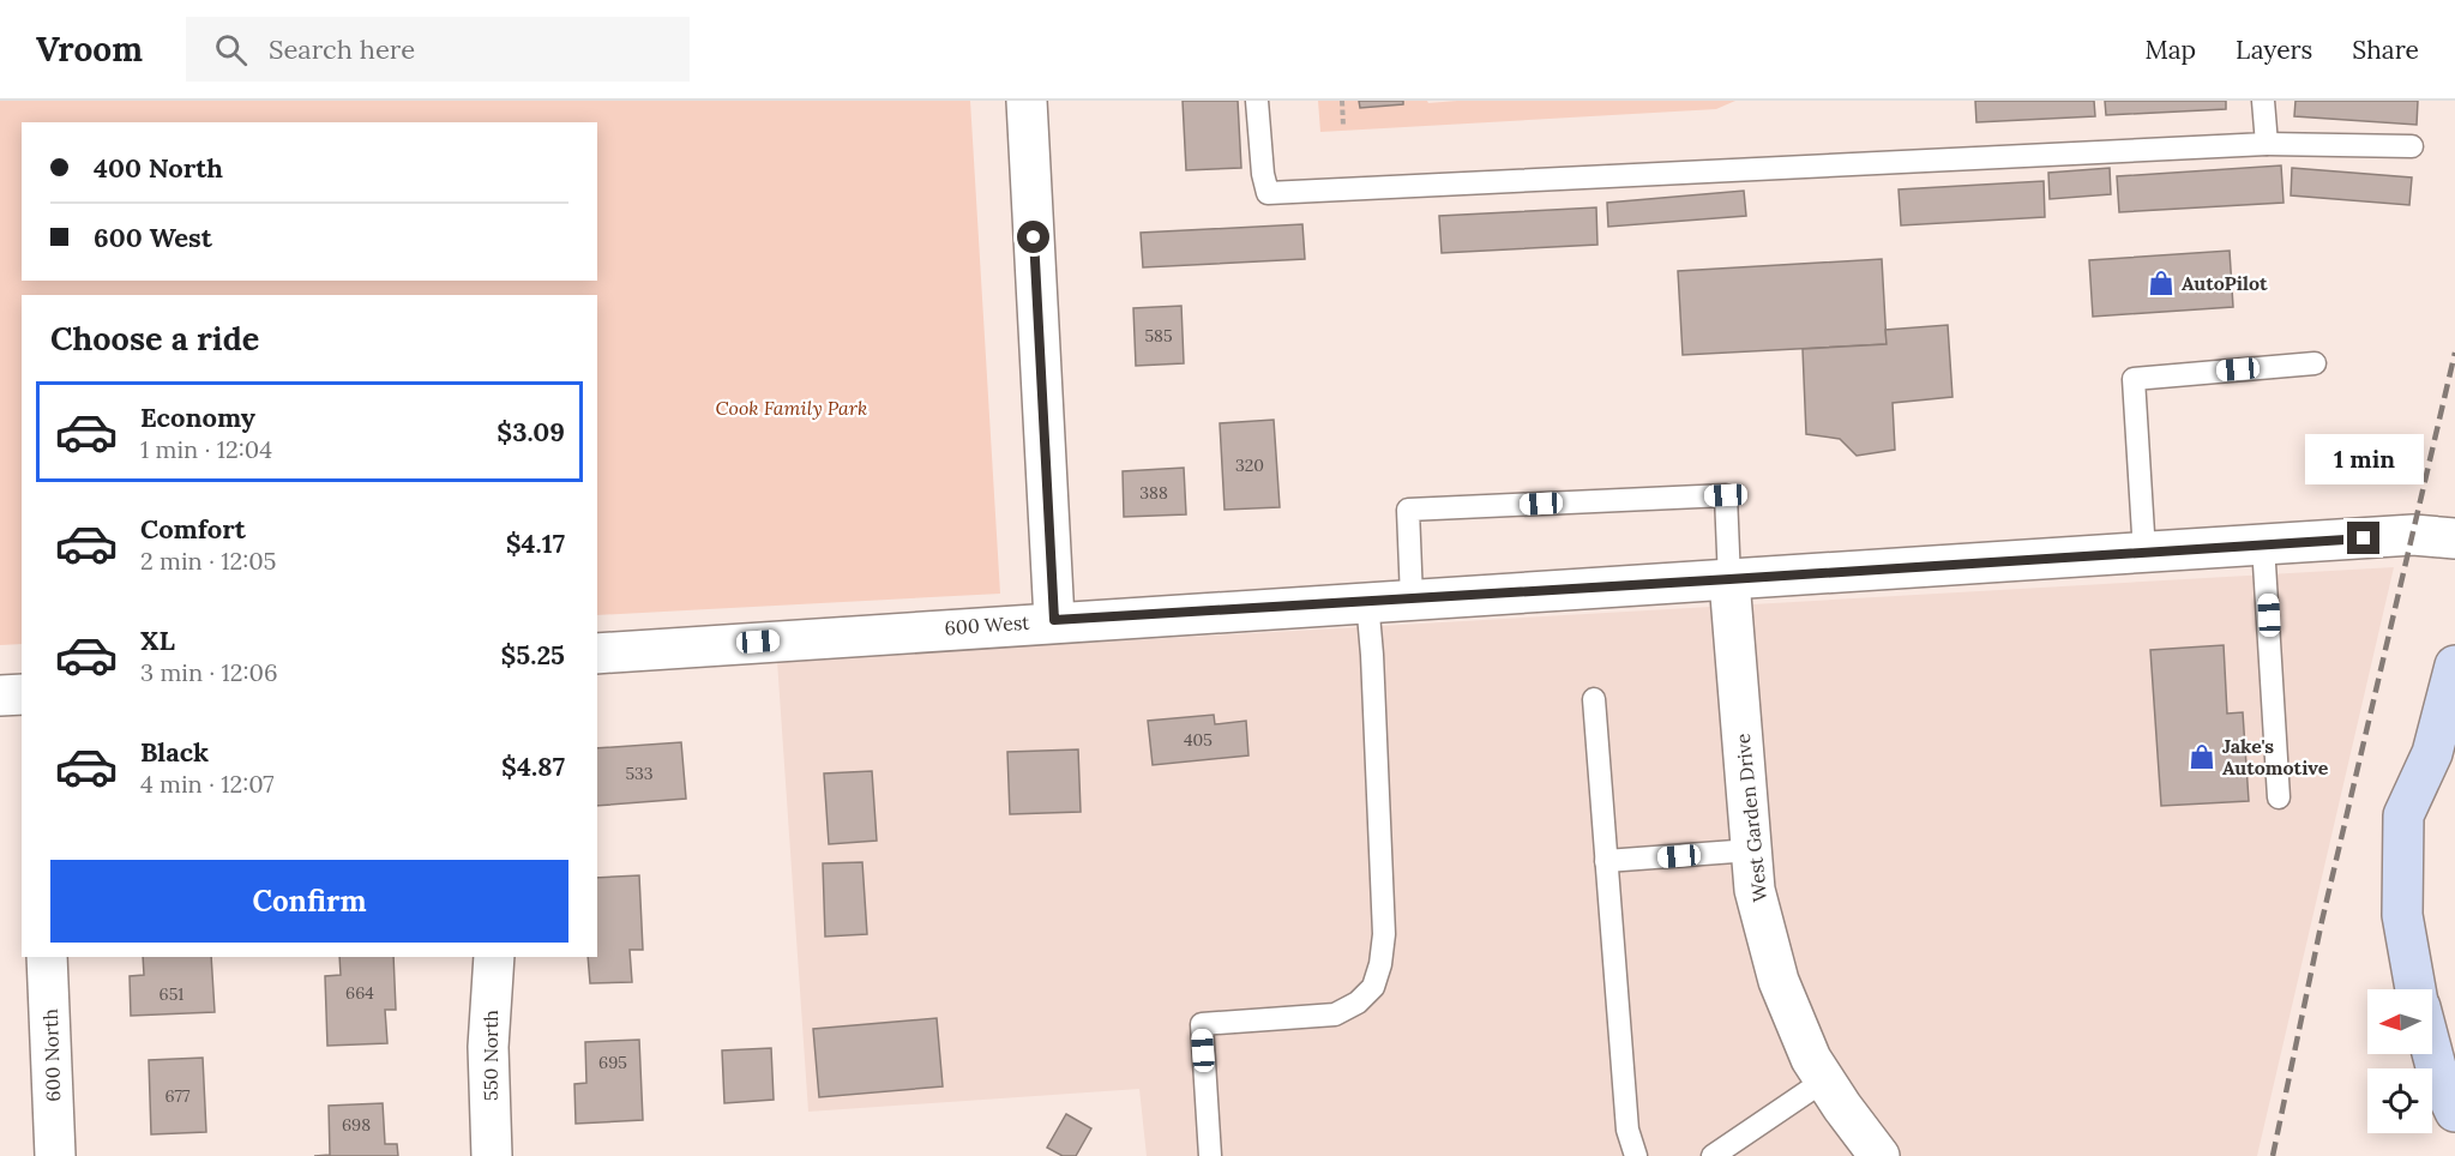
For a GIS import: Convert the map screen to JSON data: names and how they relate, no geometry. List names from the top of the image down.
{
  "streets": {
    "street": [
      "600 West",
      "West Garden Drive",
      "600 North",
      "550 North"
    ]
  },
  "crossings": [
    ["600 West", "West Garden Drive"]
  ],
  "parks": ["Cook Family Park"],
  "places": {
    "shop": ["AutoPilot", "Jake's Automotive"]
  },
  "house_numbers": [
    "585",
    "320",
    "388",
    "405",
    "533",
    "664",
    "651",
    "695",
    "677",
    "698"
  ],
  "north": "left",
  "page": {
    "header": "Vroom",
    "search": "Search here",
    "nav": ["Map", "Layers", "Share"],
    "banner": ["400 North", "600 West"],
    "heading": "Choose a ride",
    "list": [
      {
        "name": "Economy",
        "note": "1 min · 12:04",
        "value": "$3.09"
      },
      {
        "name": "Comfort",
        "note": "2 min · 12:05",
        "value": "$4.17"
      },
      {
        "name": "XL",
        "note": "3 min · 12:06",
        "value": "$5.25"
      },
      {
        "name": "Black",
        "note": "4 min · 12:07",
        "value": "$4.87"
      }
    ],
    "bubble": "1 min",
    "buttons": "Confirm"
  }
}
